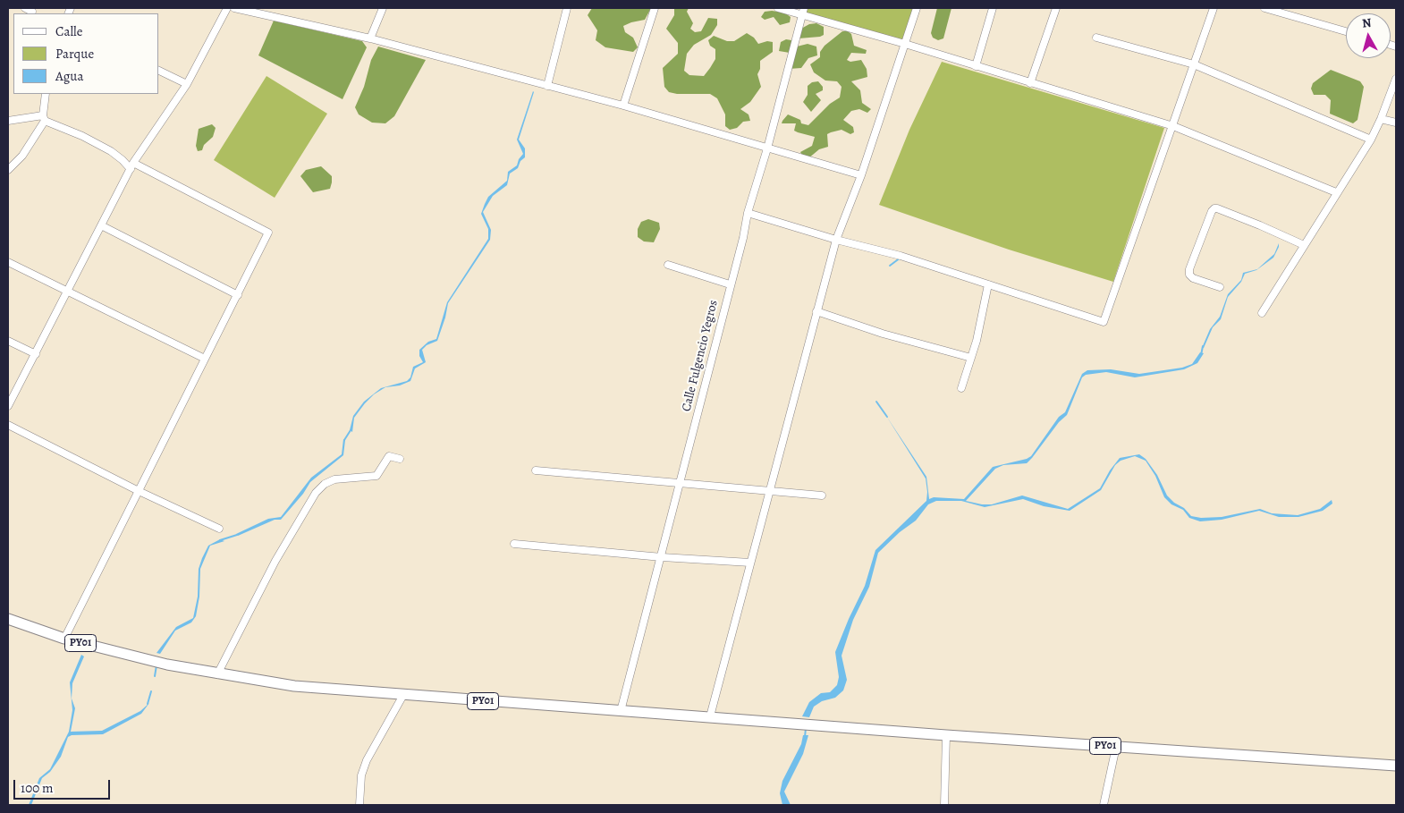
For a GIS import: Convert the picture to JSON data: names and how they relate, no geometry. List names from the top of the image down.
{
  "streets": {
    "highway": ["PY01"],
    "street": ["Calle Fulgencio Yegros"]
  },
  "crossings": [
    ["Calle Fulgencio Yegros", "PY01"]
  ],
  "legend": ["Calle", "Parque", "Agua"],
  "scale_bar": "100 m",
  "north": "top"
}
